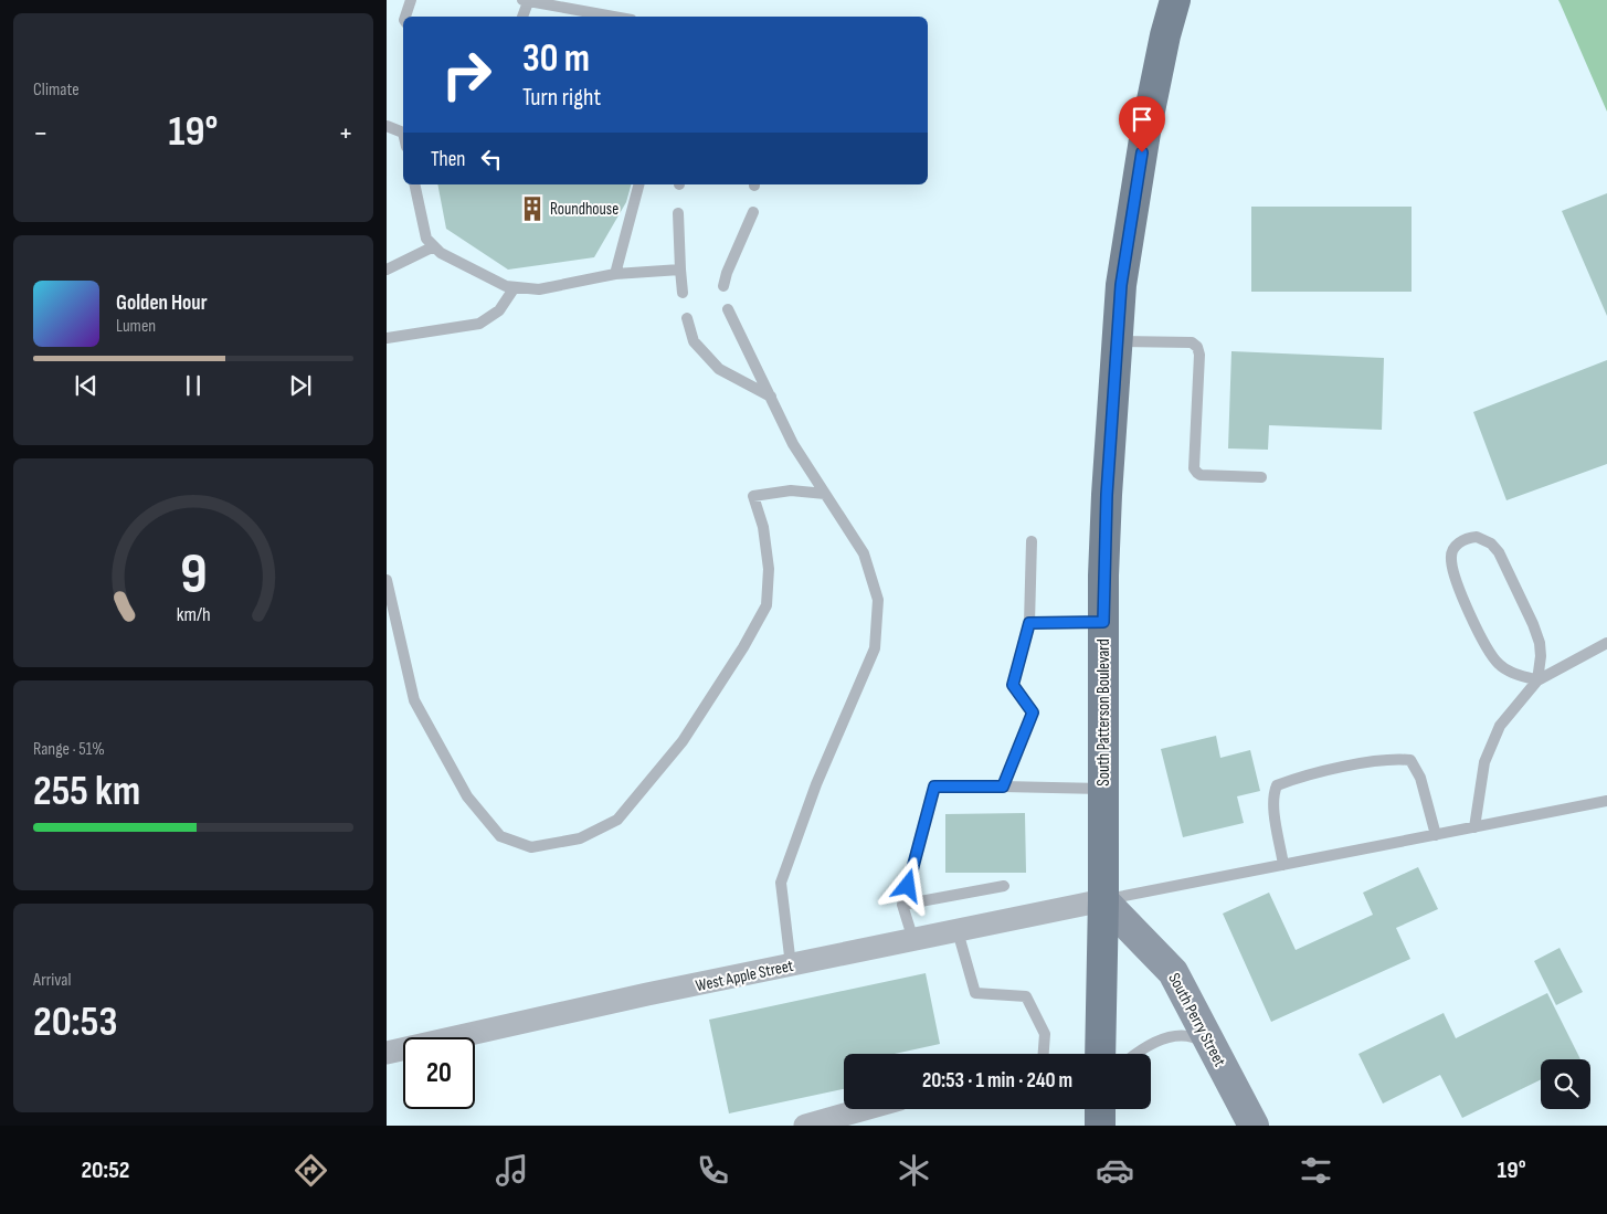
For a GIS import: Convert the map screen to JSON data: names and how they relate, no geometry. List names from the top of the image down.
{
  "streets": {
    "main road": ["South Patterson Boulevard"],
    "street": ["West Apple Street", "South Perry Street"]
  },
  "crossings": [
    ["South Patterson Boulevard", "West Apple Street"],
    ["South Patterson Boulevard", "South Perry Street"],
    ["West Apple Street", "South Perry Street"]
  ],
  "places": {
    "building": ["Roundhouse"]
  },
  "page": {
    "tile": [
      "Climate",
      ["Range · 51%", "255 km"],
      ["Arrival", "20:53"]
    ],
    "turn": ["30 m", "Turn right"],
    "heat": ["−", "19°", "+"],
    "then": "Then",
    "song": ["Golden Hour", "Lumen"],
    "limit": "20",
    "trip": "20:53 · 1 min · 240 m",
    "tabs": ["20:52", "19°"],
    "gauge": ["9", "km/h"]
  }
}
